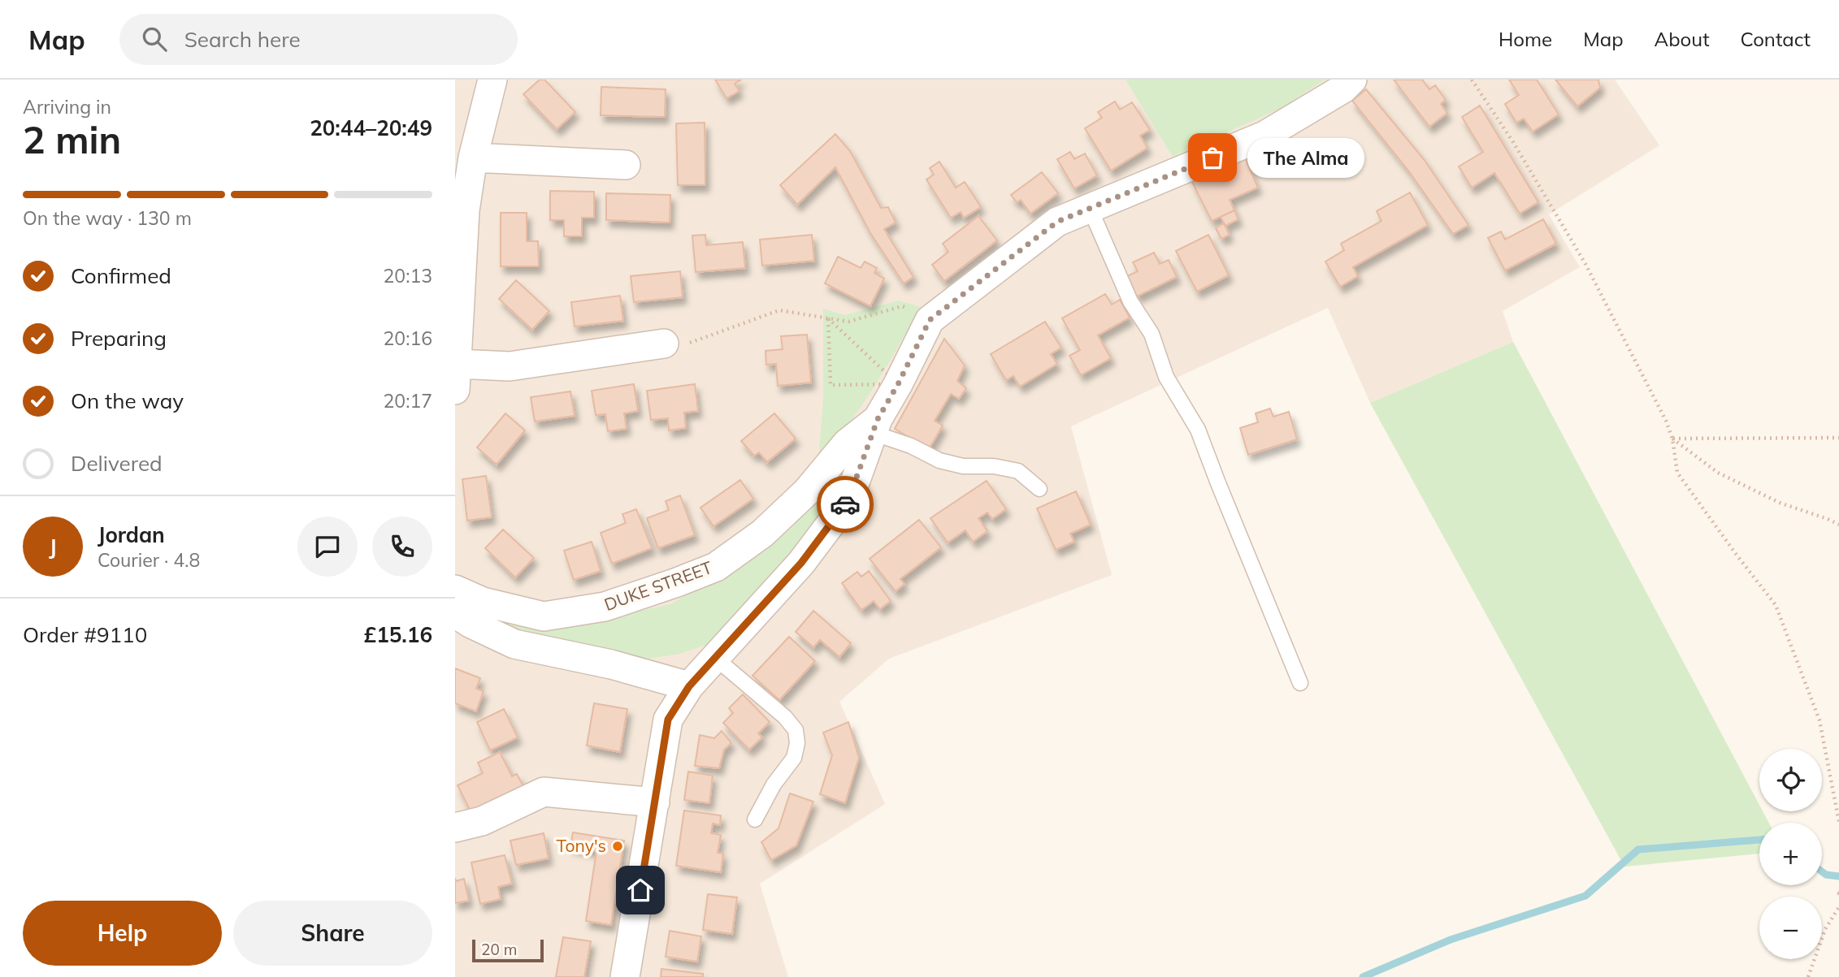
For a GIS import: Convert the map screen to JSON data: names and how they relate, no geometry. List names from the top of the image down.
{
  "streets": {
    "street": ["DUKE STREET"]
  },
  "places": ["The Alma", "Tony's"],
  "scale_bar": "20 m",
  "page": {
    "header": "Map",
    "search": "Search here",
    "nav": [
      "Home",
      "Map",
      "About",
      "Contact"
    ],
    "heading": ["2 min", "Arriving in", "20:44–20:49"],
    "panel": [
      "Jordan",
      "Courier · 4.8",
      "Order #9110",
      "£15.16"
    ],
    "bubble": "The Alma",
    "bar": "On the way · 130 m",
    "list": [
      ["Confirmed", "20:13"],
      ["Preparing", "20:16"],
      ["On the way", "20:17"],
      "Delivered"
    ],
    "round": "J",
    "map_buttons": ["+", "−"],
    "buttons": ["Help", "Share"],
    "scale": "20 m"
  }
}
